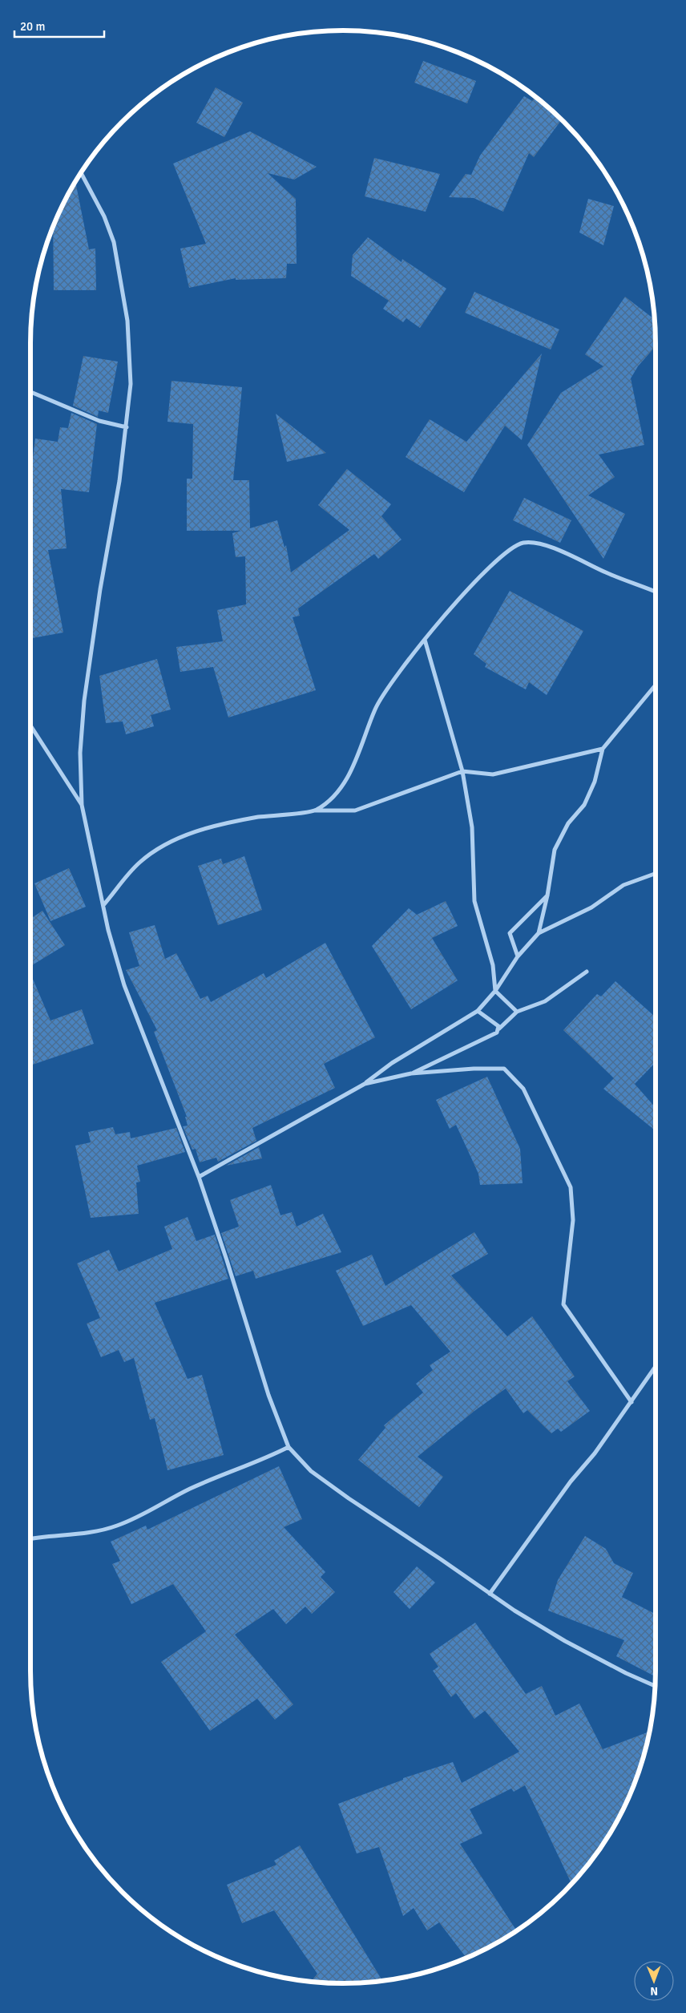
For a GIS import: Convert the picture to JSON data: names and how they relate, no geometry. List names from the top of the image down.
{
  "scale_bar": "20 m",
  "north": "bottom"
}
